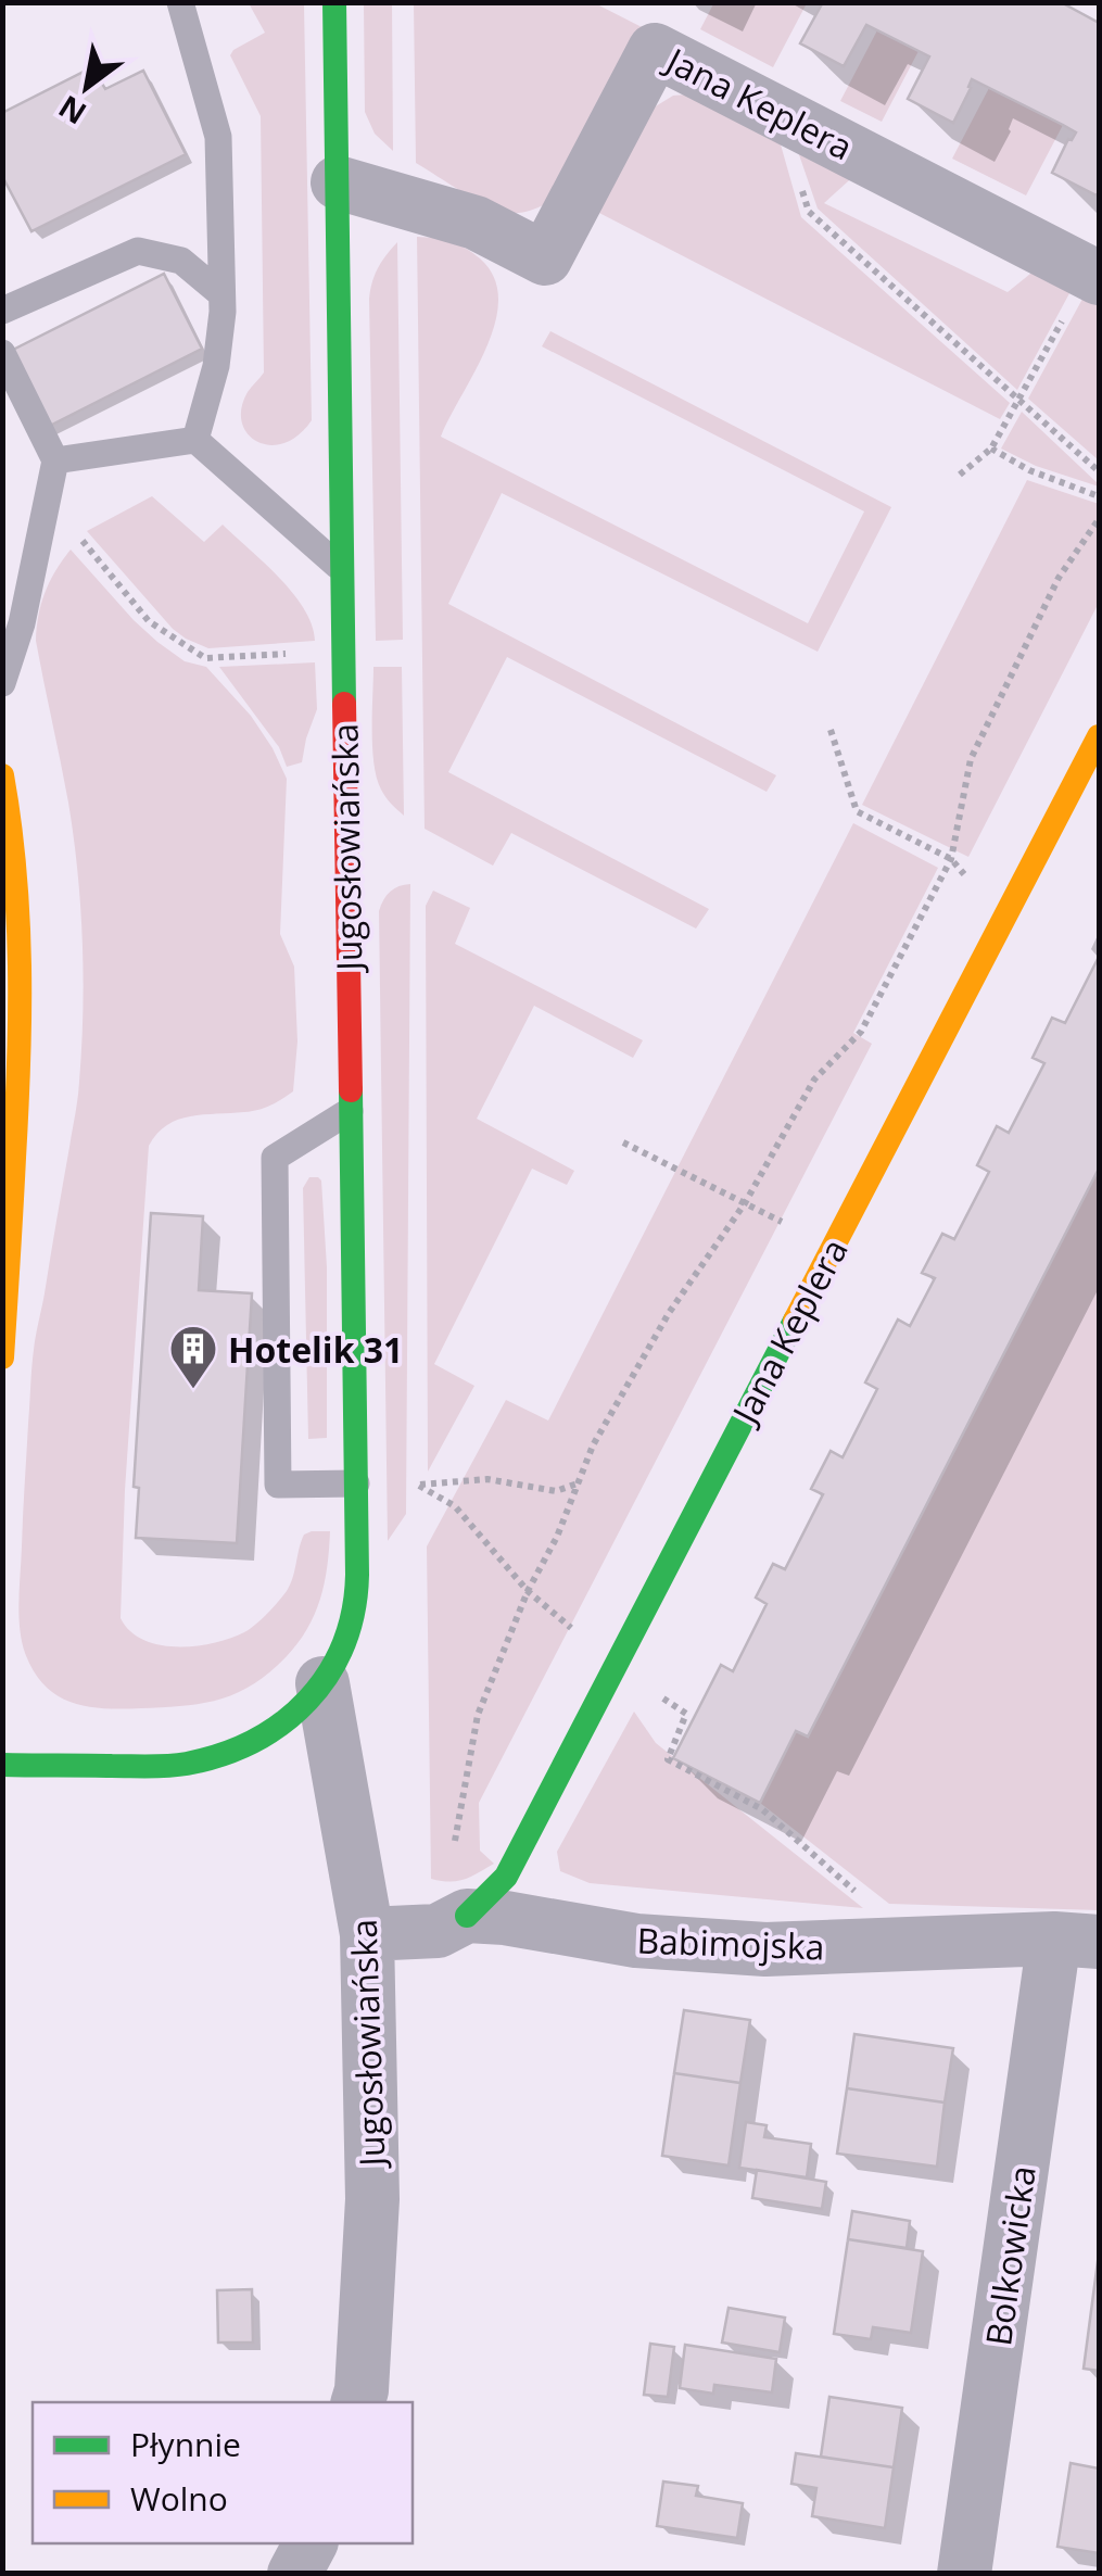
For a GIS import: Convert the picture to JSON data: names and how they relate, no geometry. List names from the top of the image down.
{
  "streets": {
    "street": [
      "Jana Keplera",
      "Jugosłowiańska",
      "Babimojska",
      "Bolkowicka"
    ]
  },
  "crossings": [
    ["Jana Keplera", "Jugosłowiańska"],
    ["Jana Keplera", "Babimojska"],
    ["Jugosłowiańska", "Babimojska"],
    ["Babimojska", "Bolkowicka"]
  ],
  "places": {
    "building": ["Hotelik 31"]
  },
  "legend": ["Płynnie", "Wolno"],
  "north": "bottom left"
}
